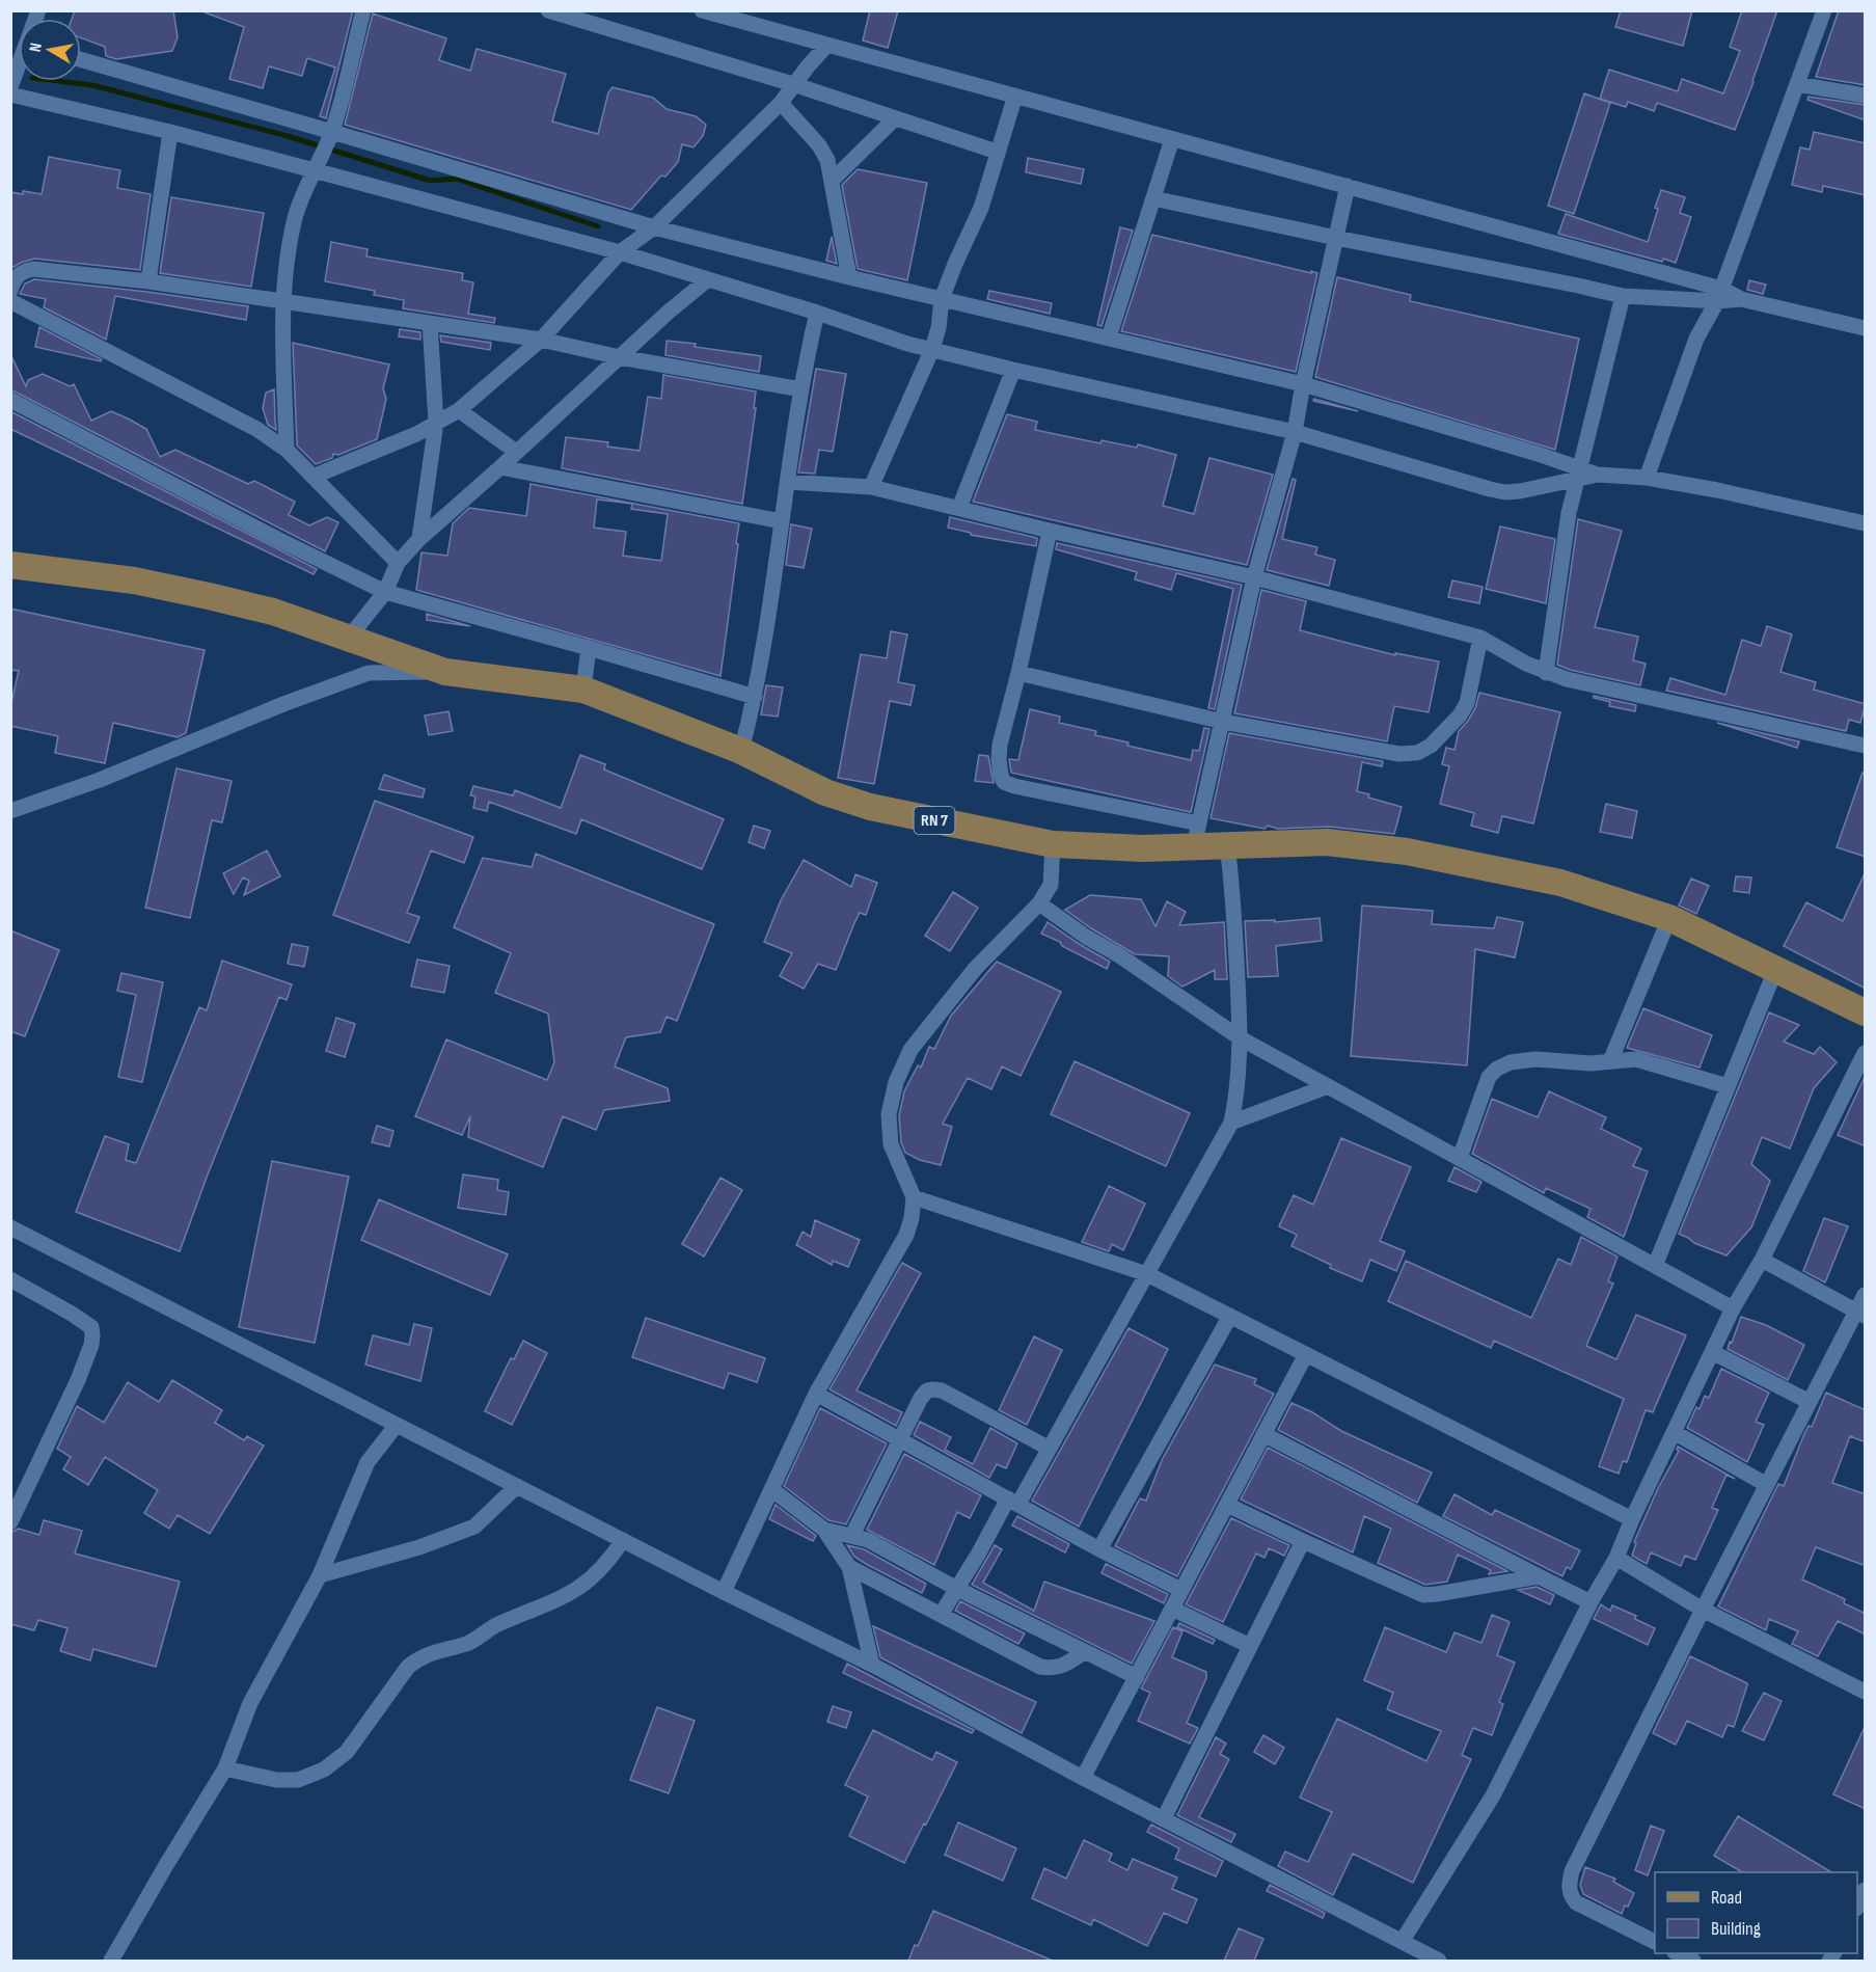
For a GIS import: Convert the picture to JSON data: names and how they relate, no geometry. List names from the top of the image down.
{
  "streets": {
    "main road": ["RN 7"]
  },
  "legend": ["Road", "Building"],
  "north": "left"
}
